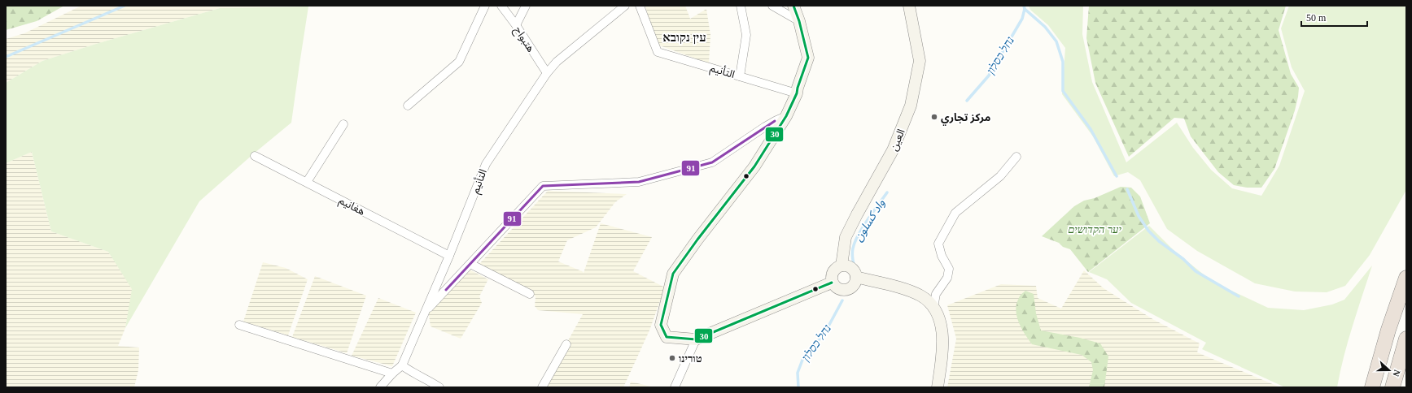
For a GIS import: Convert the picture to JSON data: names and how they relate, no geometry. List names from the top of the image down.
{
  "streets": {
    "street": [
      "هتبواح",
      "التأنيم",
      "العين",
      "هغانيم"
    ]
  },
  "crossings": [
    ["هتبواح", "التأنيم"],
    ["التأنيم", "هغانيم"]
  ],
  "districts": ["עין נקובא"],
  "water": ["נחל כסלון", "واد كسلون"],
  "parks": ["יער הקדושים"],
  "places": ["مركز تجاري", "טורינו"],
  "lines": ["transit line 30", "transit line 91"],
  "scale_bar": "50 m",
  "north": "right"
}
